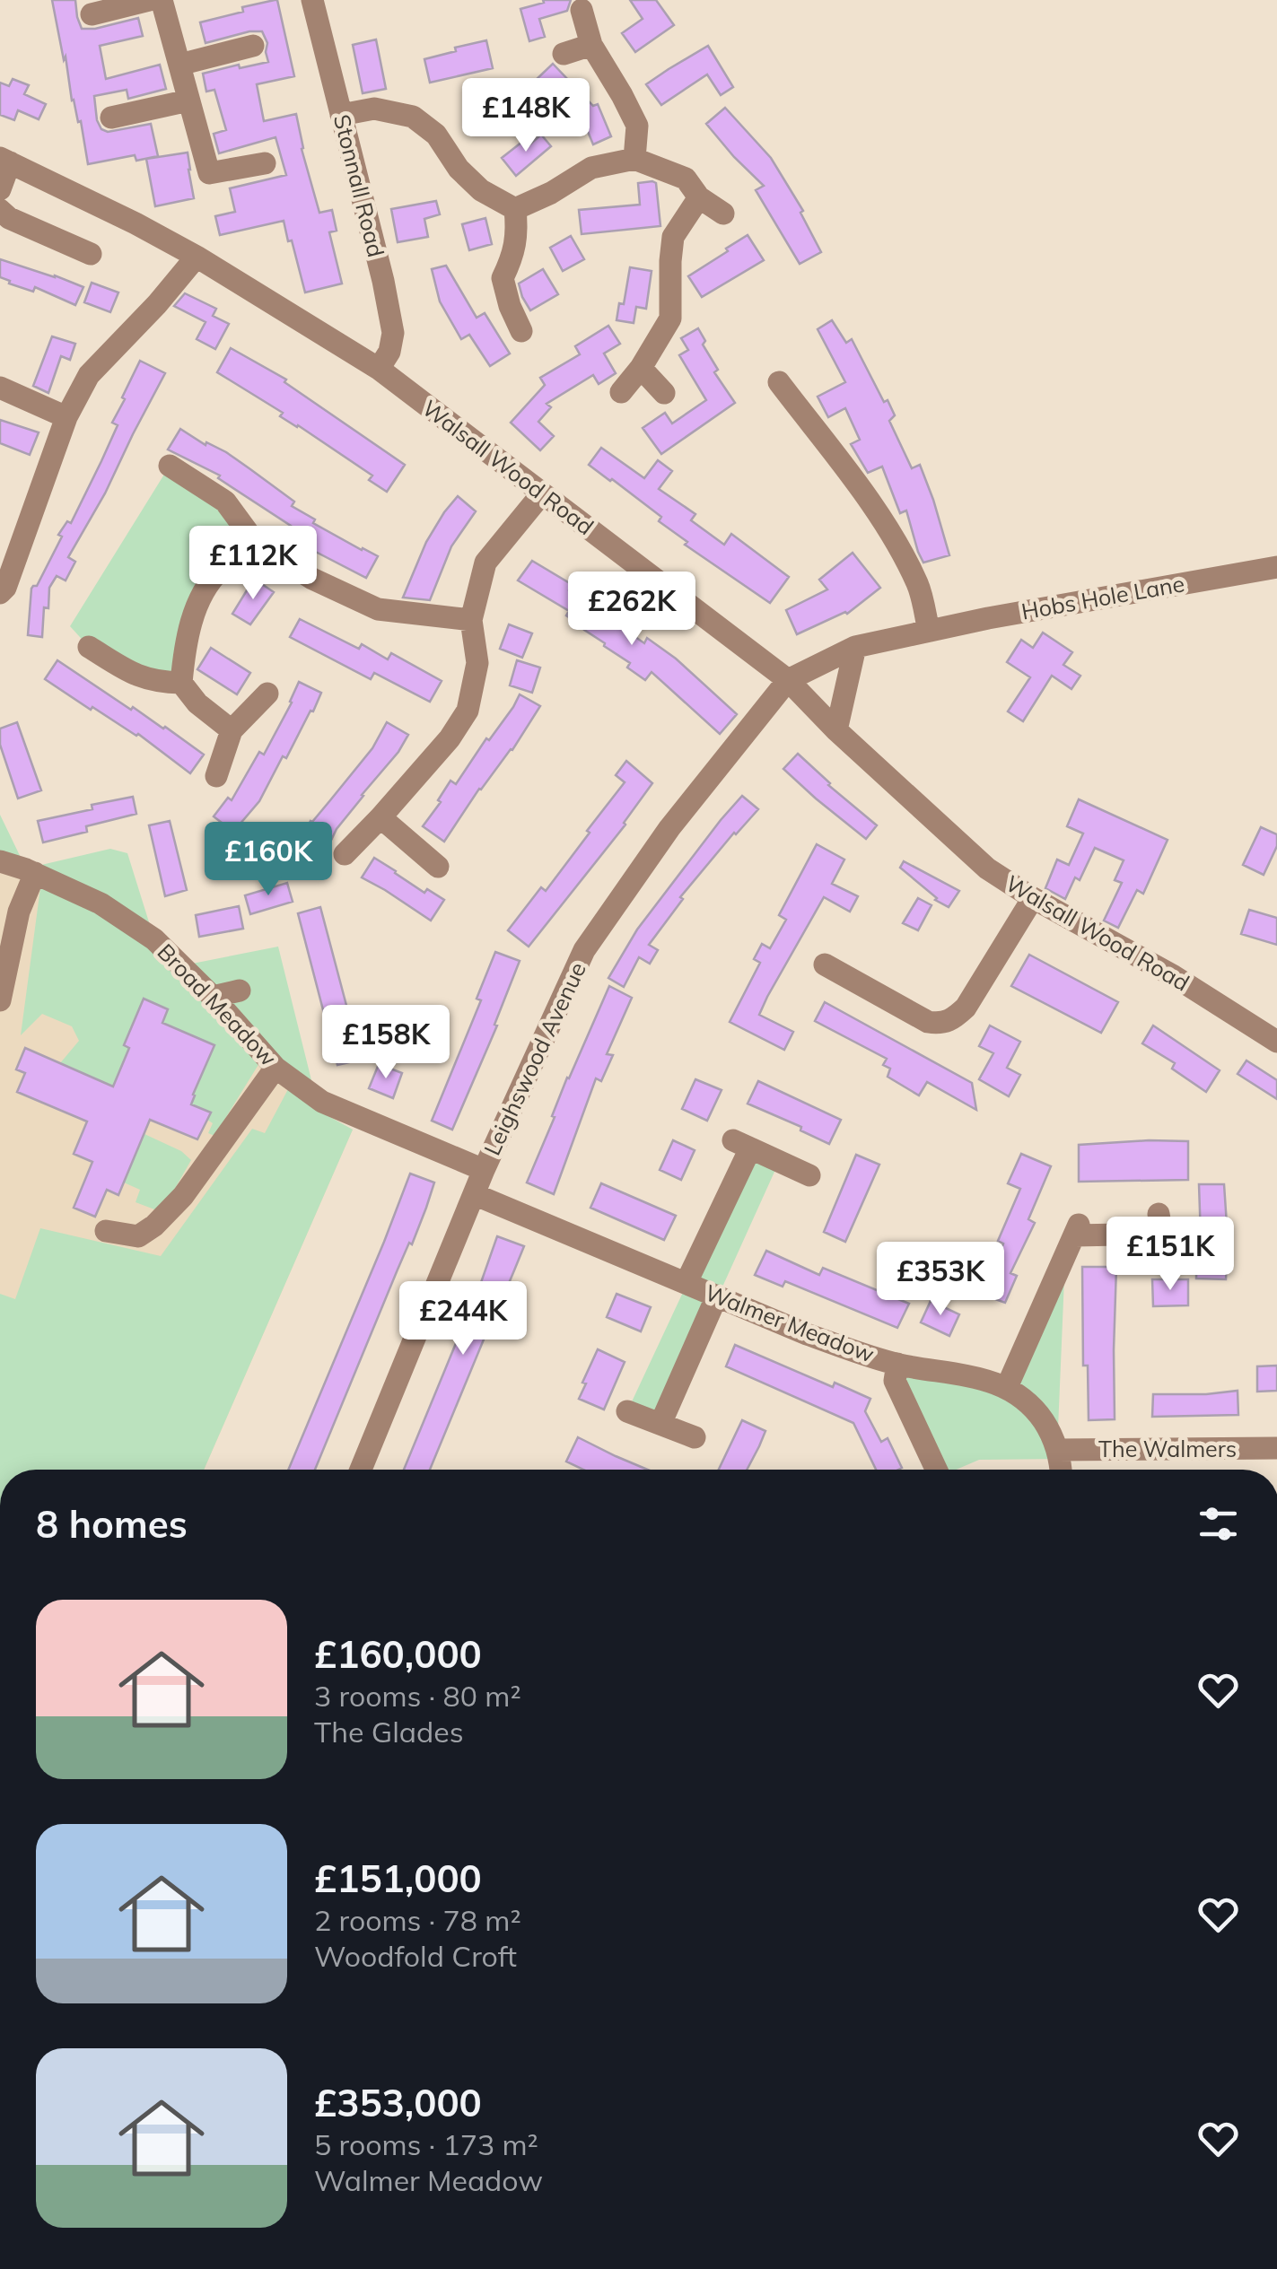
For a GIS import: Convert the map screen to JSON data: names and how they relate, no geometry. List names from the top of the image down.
{
  "streets": {
    "street": [
      "Stonnall Road",
      "Walsall Wood Road",
      "Hobs Hole Lane",
      "Broad Meadow",
      "Leighswood Avenue",
      "Walmer Meadow",
      "The Walmers"
    ]
  },
  "crossings": [
    ["Stonnall Road", "Walsall Wood Road"],
    ["Walsall Wood Road", "Hobs Hole Lane"],
    ["Walsall Wood Road", "Leighswood Avenue"],
    ["Hobs Hole Lane", "Leighswood Avenue"],
    ["Broad Meadow", "Leighswood Avenue"],
    ["Leighswood Avenue", "Walmer Meadow"],
    ["Walmer Meadow", "The Walmers"]
  ],
  "page": {
    "price": [
      "£148K",
      "£112K",
      "£262K",
      "£160K",
      "£158K",
      "£151K",
      "£353K",
      "£244K"
    ],
    "heading": "8 homes",
    "list": [
      {
        "name": "£160,000",
        "note": "3 rooms · 80 m² · The Glades"
      },
      {
        "name": "£151,000",
        "note": "2 rooms · 78 m² · Woodfold Croft"
      },
      {
        "name": "£353,000",
        "note": "5 rooms · 173 m² · Walmer Meadow"
      }
    ]
  }
}
